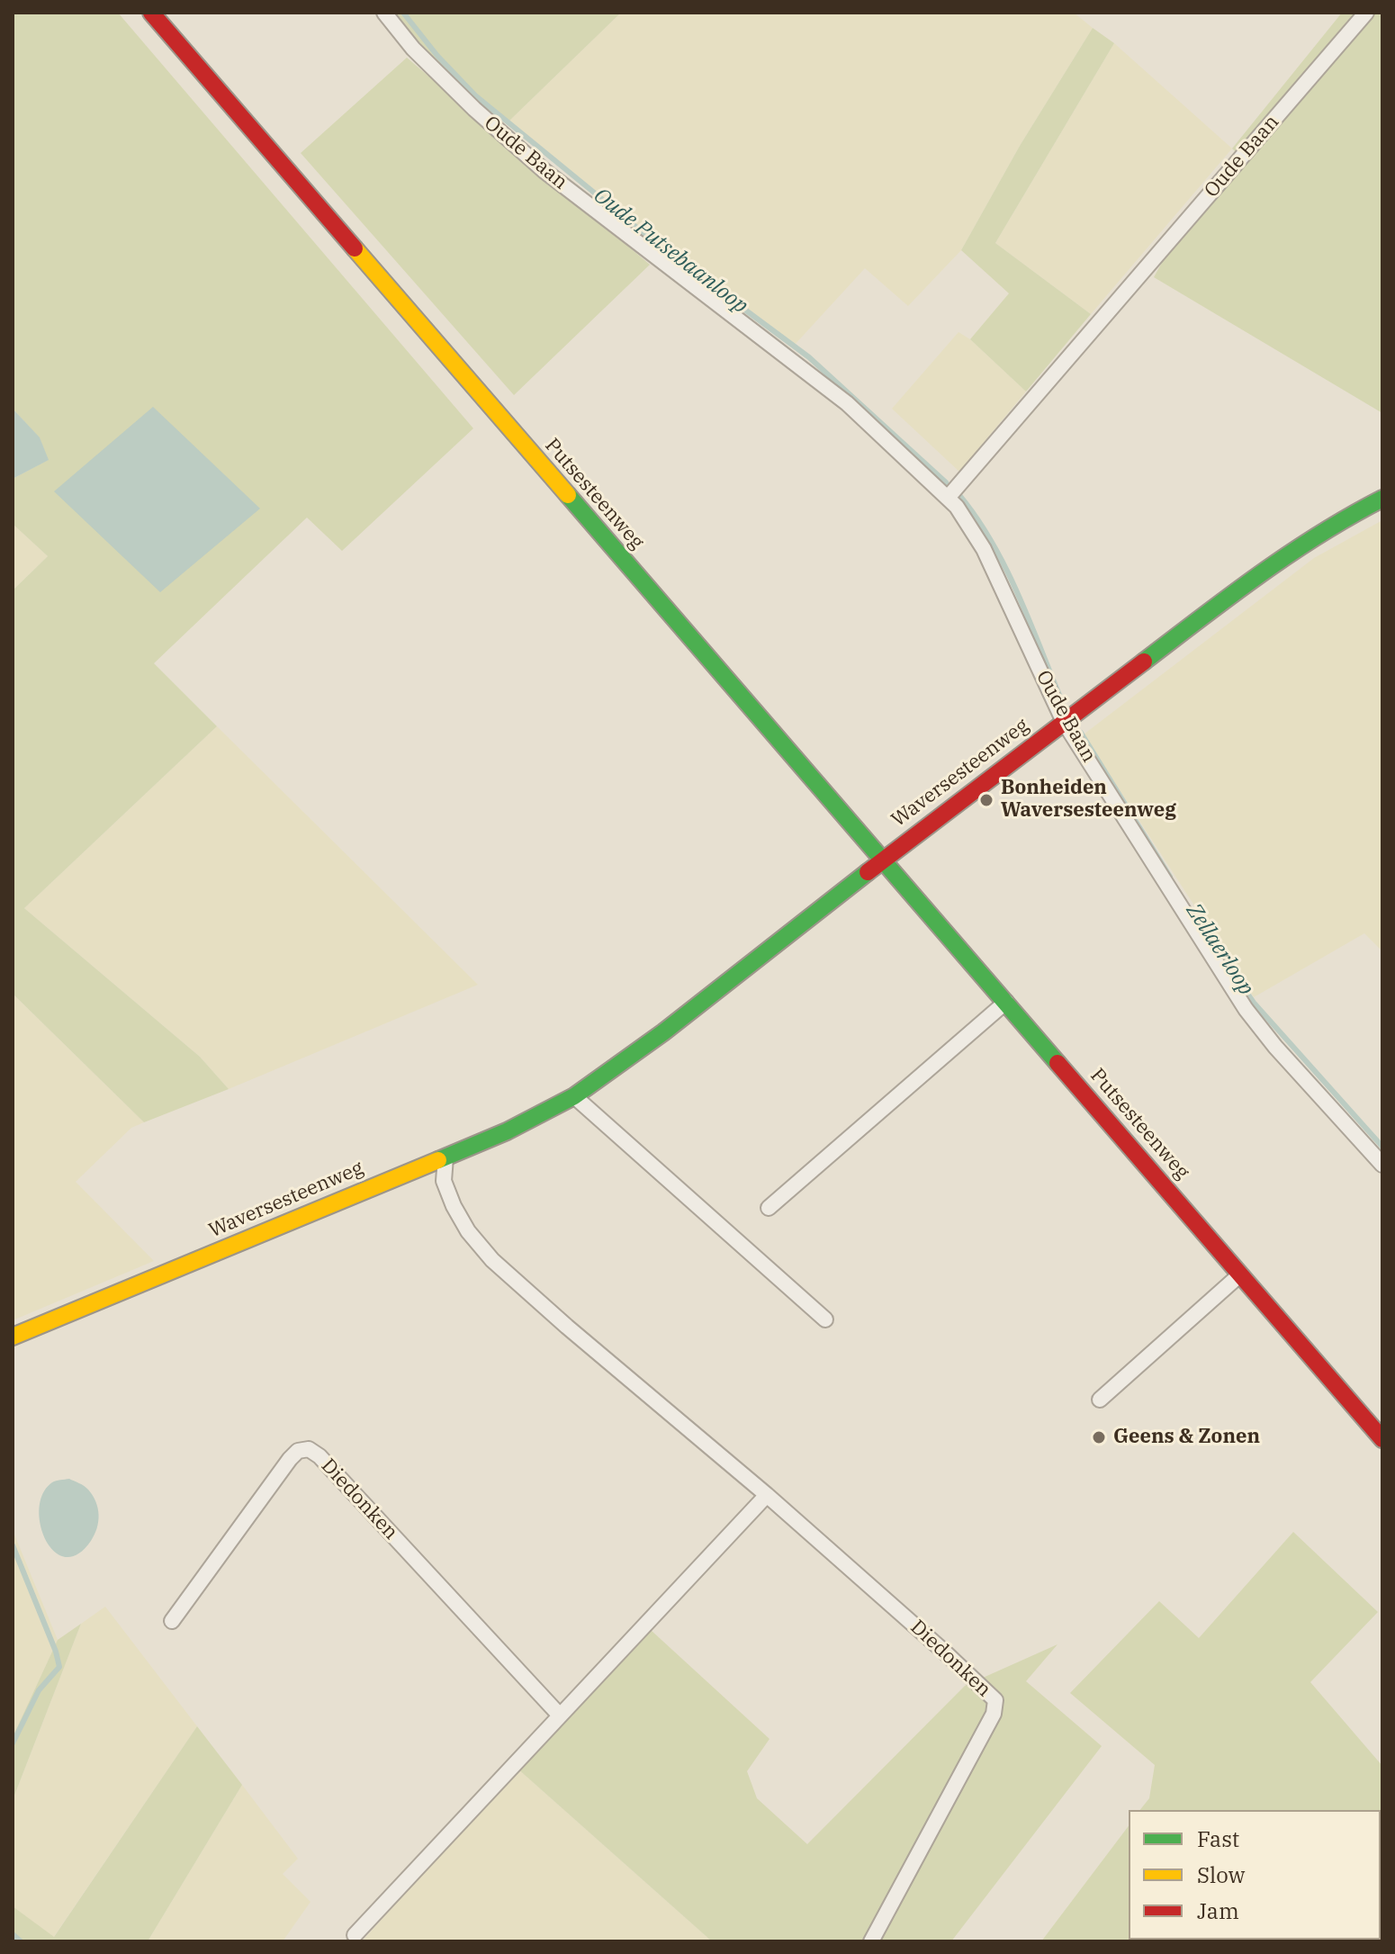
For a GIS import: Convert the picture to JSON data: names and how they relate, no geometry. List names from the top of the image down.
{
  "streets": {
    "main road": ["Putsesteenweg", "Waversesteenweg"],
    "street": ["Oude Baan", "Diedonken"]
  },
  "crossings": [
    ["Oude Baan", "Waversesteenweg"],
    ["Putsesteenweg", "Waversesteenweg"],
    ["Waversesteenweg", "Diedonken"]
  ],
  "water": ["Oude Putsebaanloop", "Zellaerloop"],
  "places": ["Bonheiden Waversesteenweg", "Geens & Zonen"],
  "legend": ["Fast", "Slow", "Jam"]
}
